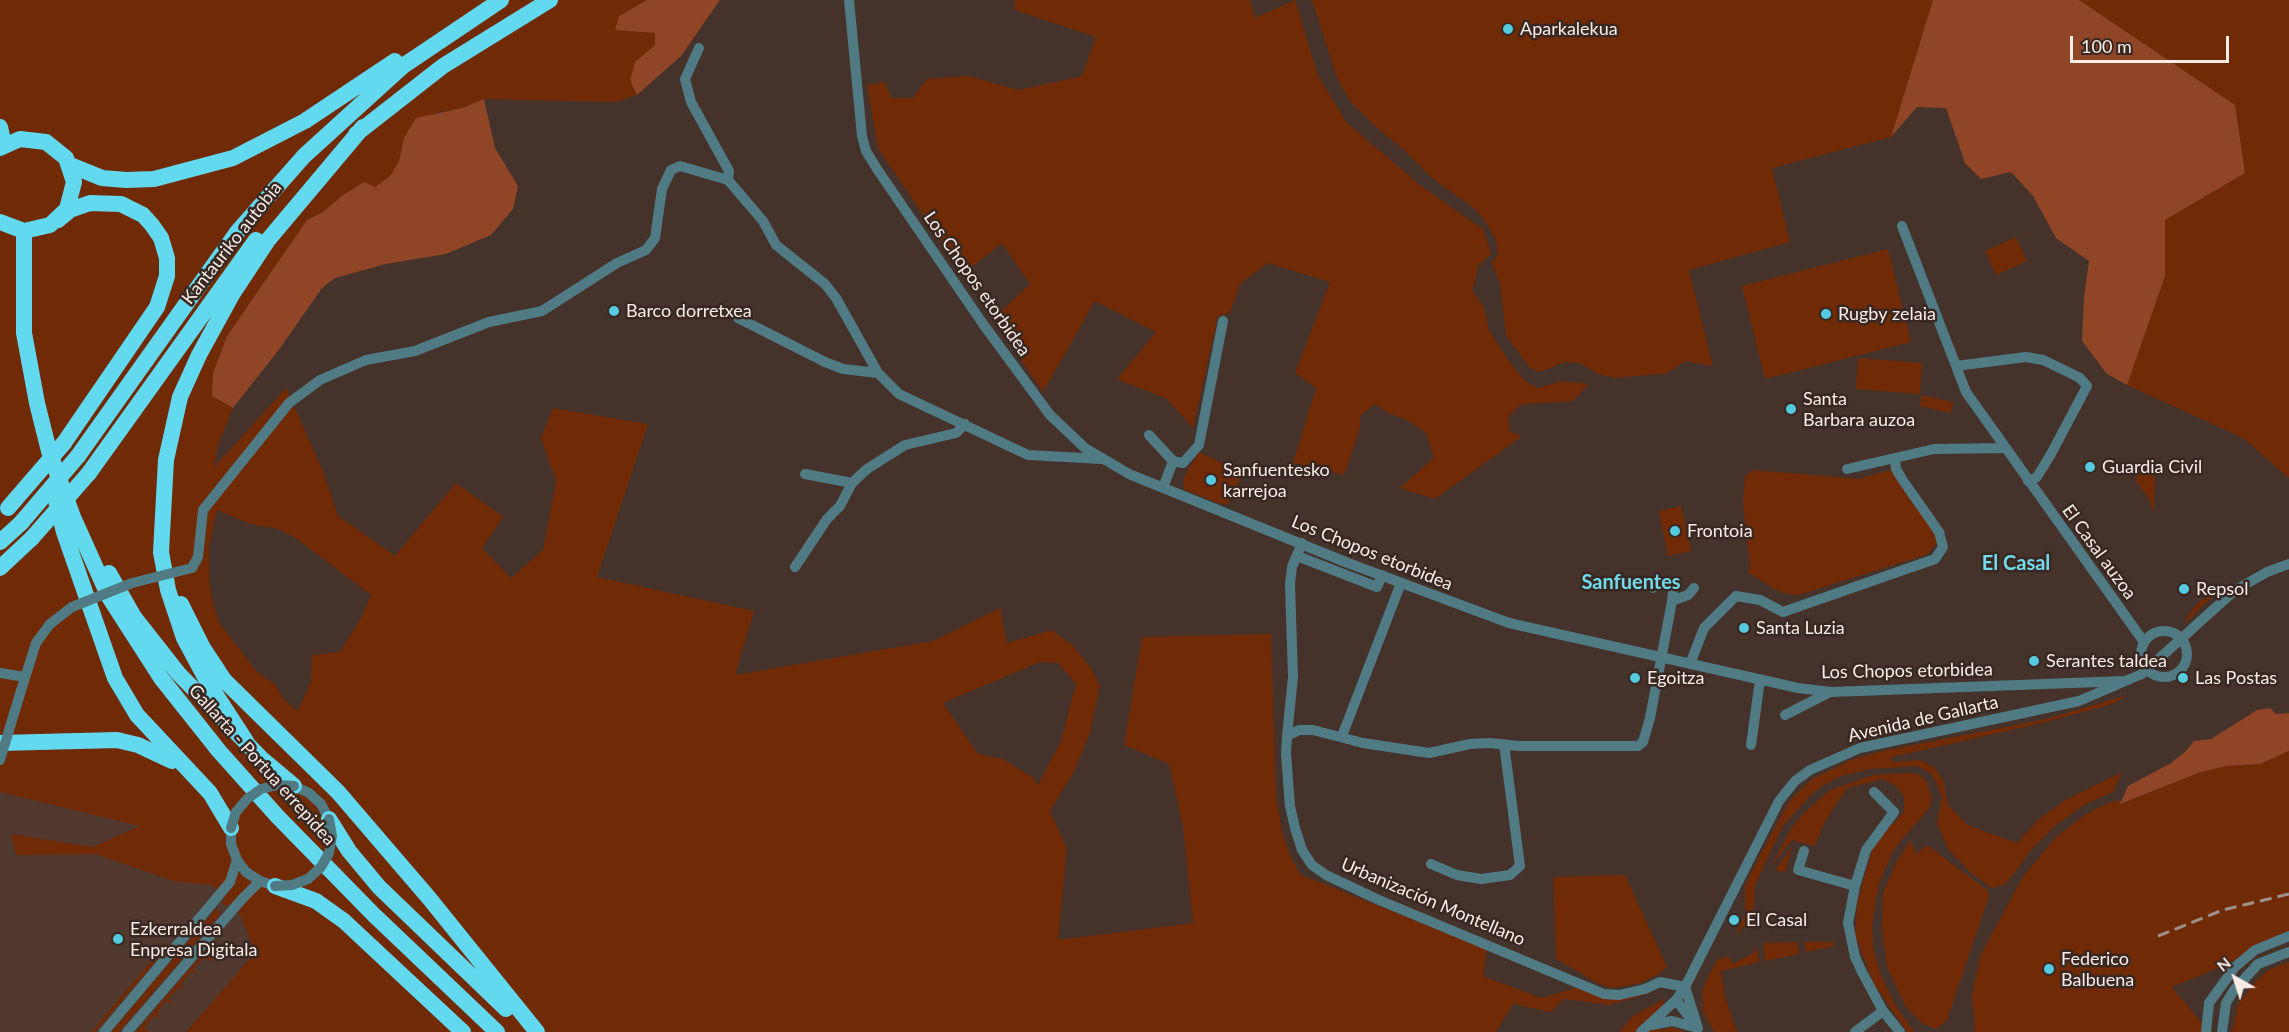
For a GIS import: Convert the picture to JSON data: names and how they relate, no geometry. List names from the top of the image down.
{
  "streets": {
    "highway": ["Kantauriko autobia", "Gallarta - Portua errepidea"],
    "street": [
      "Los Chopos etorbidea",
      "El Casal auzoa",
      "Avenida de Gallarta",
      "Urbanización Montellano"
    ]
  },
  "crossings": [
    ["Los Chopos etorbidea", "Avenida de Gallarta"],
    ["Los Chopos etorbidea", "Urbanización Montellano"],
    ["Avenida de Gallarta", "Urbanización Montellano"]
  ],
  "districts": ["El Casal", "Sanfuentes"],
  "places": [
    "Aparkalekua",
    "Barco dorretxea",
    "Rugby zelaia",
    "Santa Barbara auzoa",
    "Guardia Civil",
    "Sanfuentesko karrejoa",
    "Frontoia",
    "Repsol",
    "Santa Luzia",
    "Serantes taldea",
    "Egoitza",
    "Las Postas",
    "El Casal",
    "Ezkerraldea Enpresa Digitala",
    "Federico Balbuena"
  ],
  "scale_bar": "100 m",
  "north": "top left"
}
